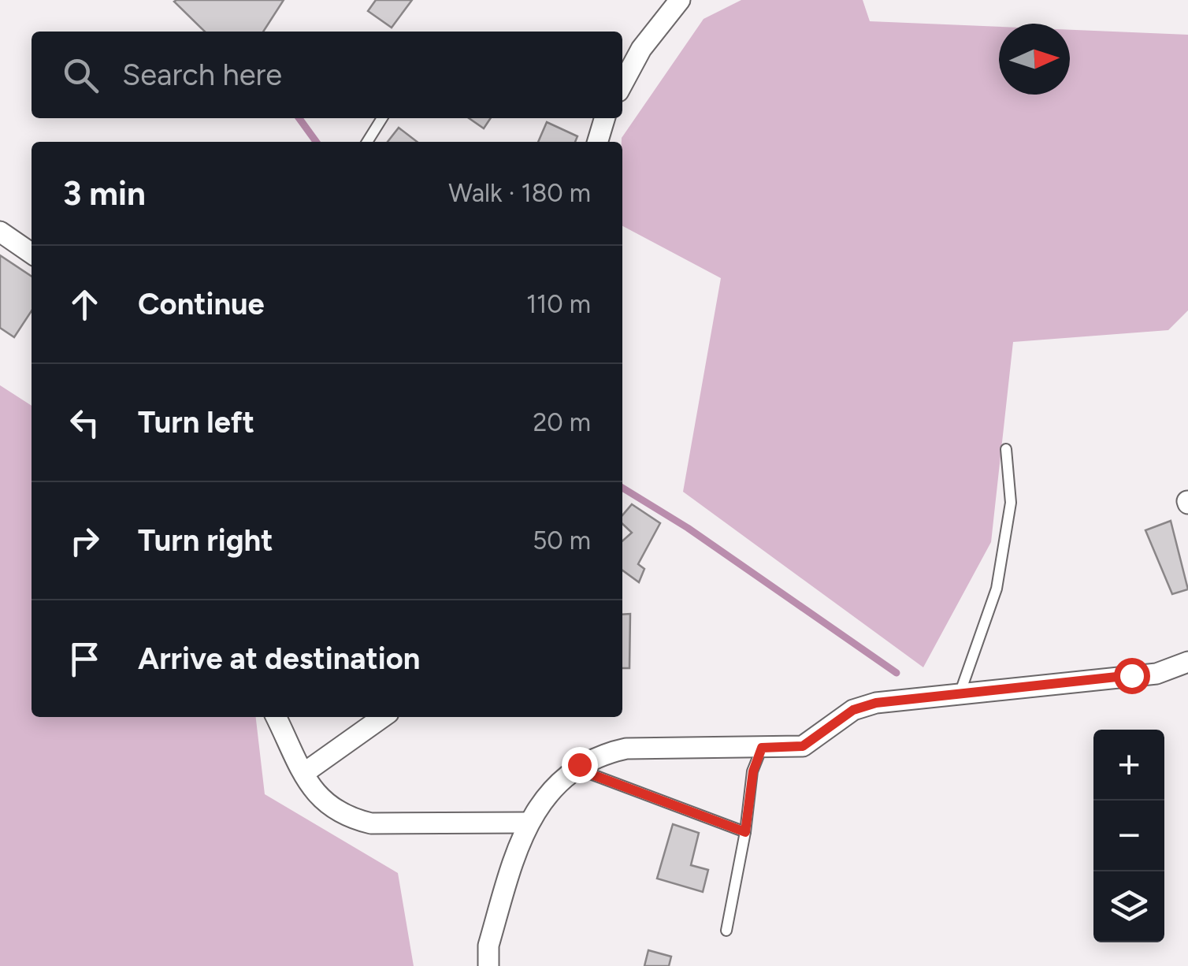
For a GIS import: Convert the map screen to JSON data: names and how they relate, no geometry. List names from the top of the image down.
{
  "north": "right",
  "page": {
    "search": "Search here",
    "heading": ["3 min", "Walk · 180 m"],
    "list": [
      ["Continue", "110 m"],
      ["Turn left", "20 m"],
      ["Turn right", "50 m"],
      "Arrive at destination"
    ],
    "map_buttons": ["+", "−"]
  }
}
